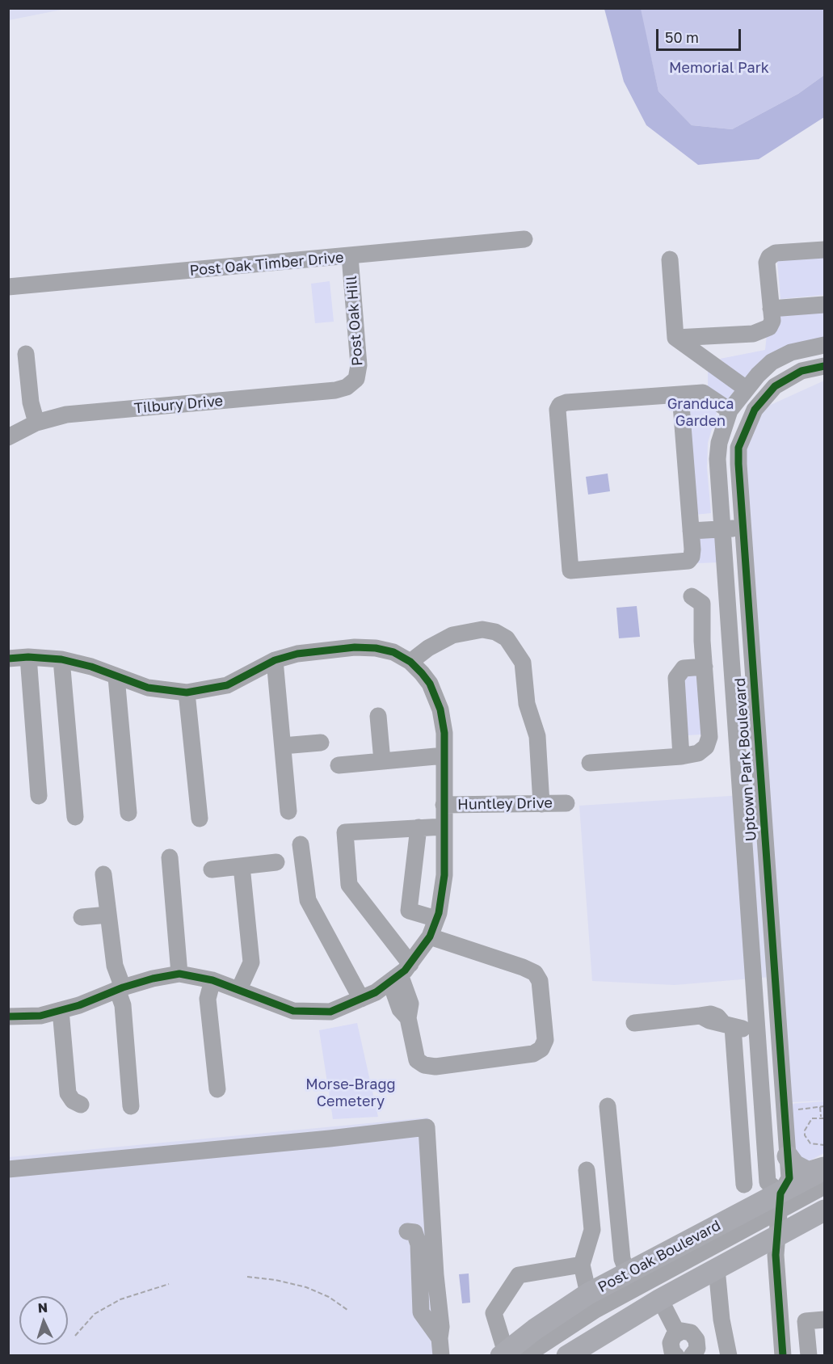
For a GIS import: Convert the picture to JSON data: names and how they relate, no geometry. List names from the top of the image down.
{
  "streets": {
    "main road": ["Post Oak Boulevard"],
    "street": [
      "Post Oak Timber Drive",
      "Post Oak Hill",
      "Tilbury Drive",
      "Uptown Park Boulevard",
      "Huntley Drive"
    ]
  },
  "crossings": [
    ["Post Oak Timber Drive", "Post Oak Hill"],
    ["Post Oak Hill", "Tilbury Drive"],
    ["Uptown Park Boulevard", "Post Oak Boulevard"]
  ],
  "parks": ["Memorial Park", "Granduca Garden", "Morse-Bragg Cemetery"],
  "scale_bar": "50 m",
  "north": "top"
}
